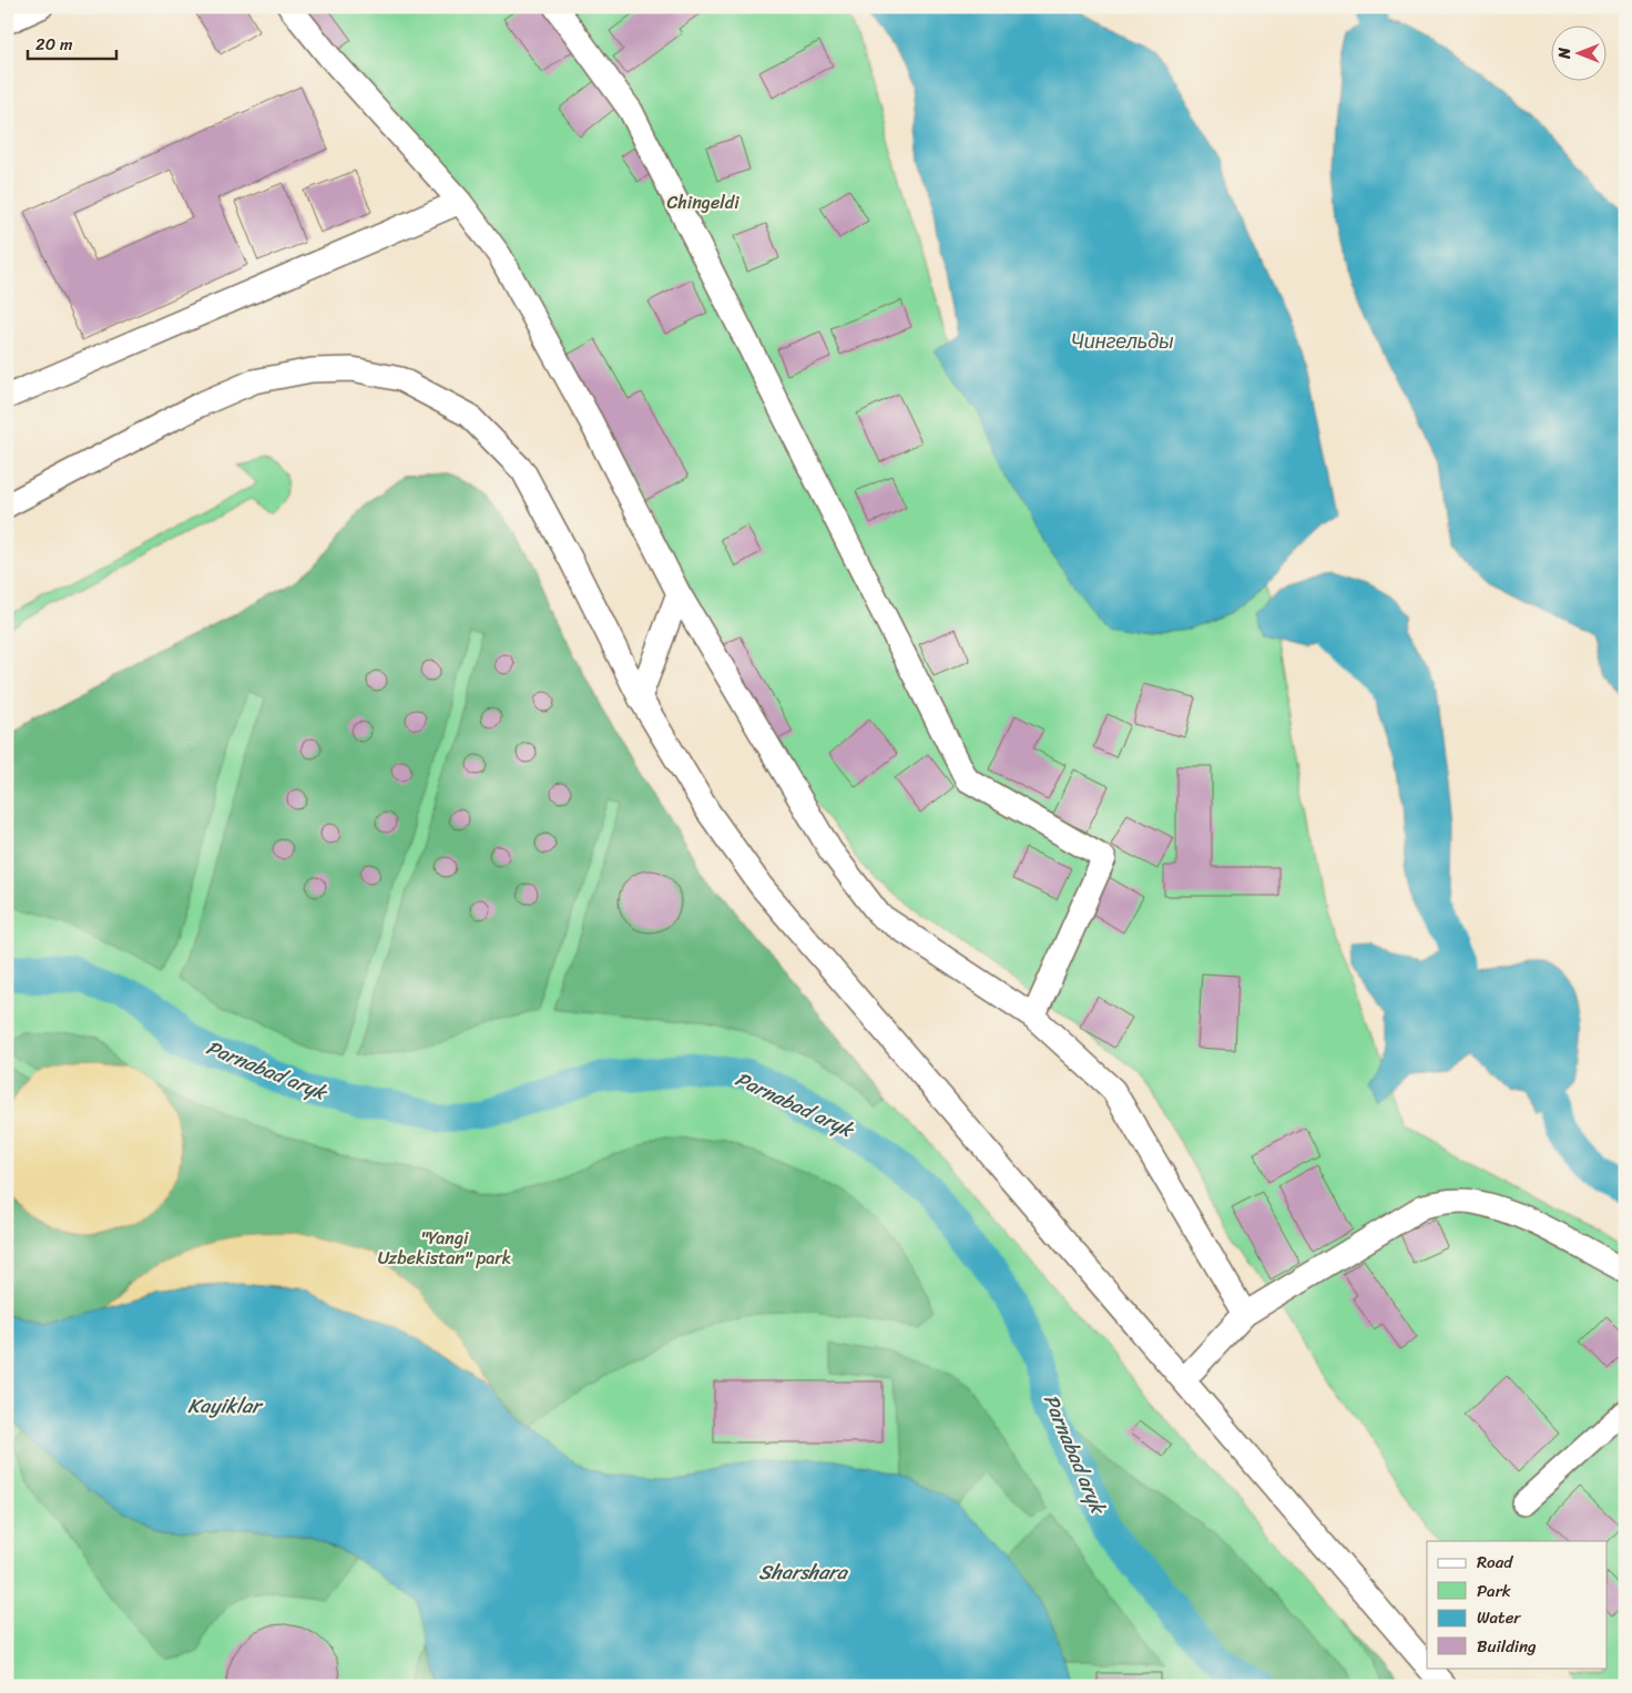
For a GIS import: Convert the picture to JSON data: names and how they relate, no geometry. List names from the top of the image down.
{
  "water": [
    "Чингельды",
    "Parnabad aryk",
    "Kayiklar",
    "Sharshara"
  ],
  "parks": ["Chingeldi", "\"Yangi Uzbekistan\" park"],
  "legend": [
    "Road",
    "Park",
    "Water",
    "Building"
  ],
  "scale_bar": "20 m",
  "north": "left"
}
